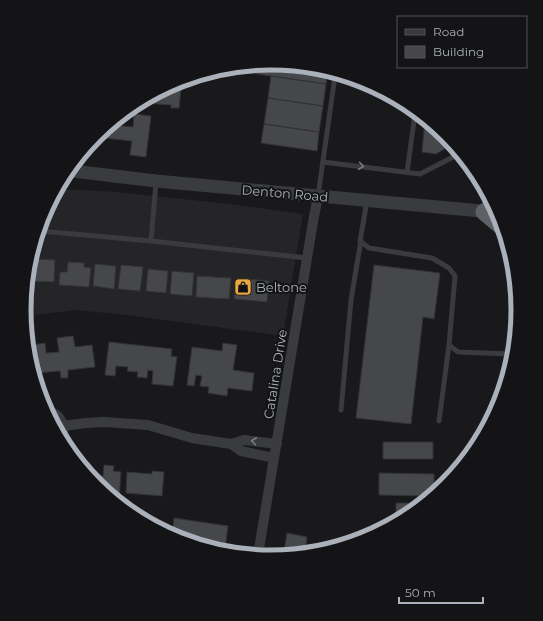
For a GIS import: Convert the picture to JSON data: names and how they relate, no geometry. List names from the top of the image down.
{
  "streets": {
    "street": ["Denton Road", "Catalina Drive"]
  },
  "crossings": [
    ["Denton Road", "Catalina Drive"]
  ],
  "places": {
    "shop": ["Beltone"]
  },
  "legend": ["Road", "Building"],
  "scale_bar": "50 m"
}
